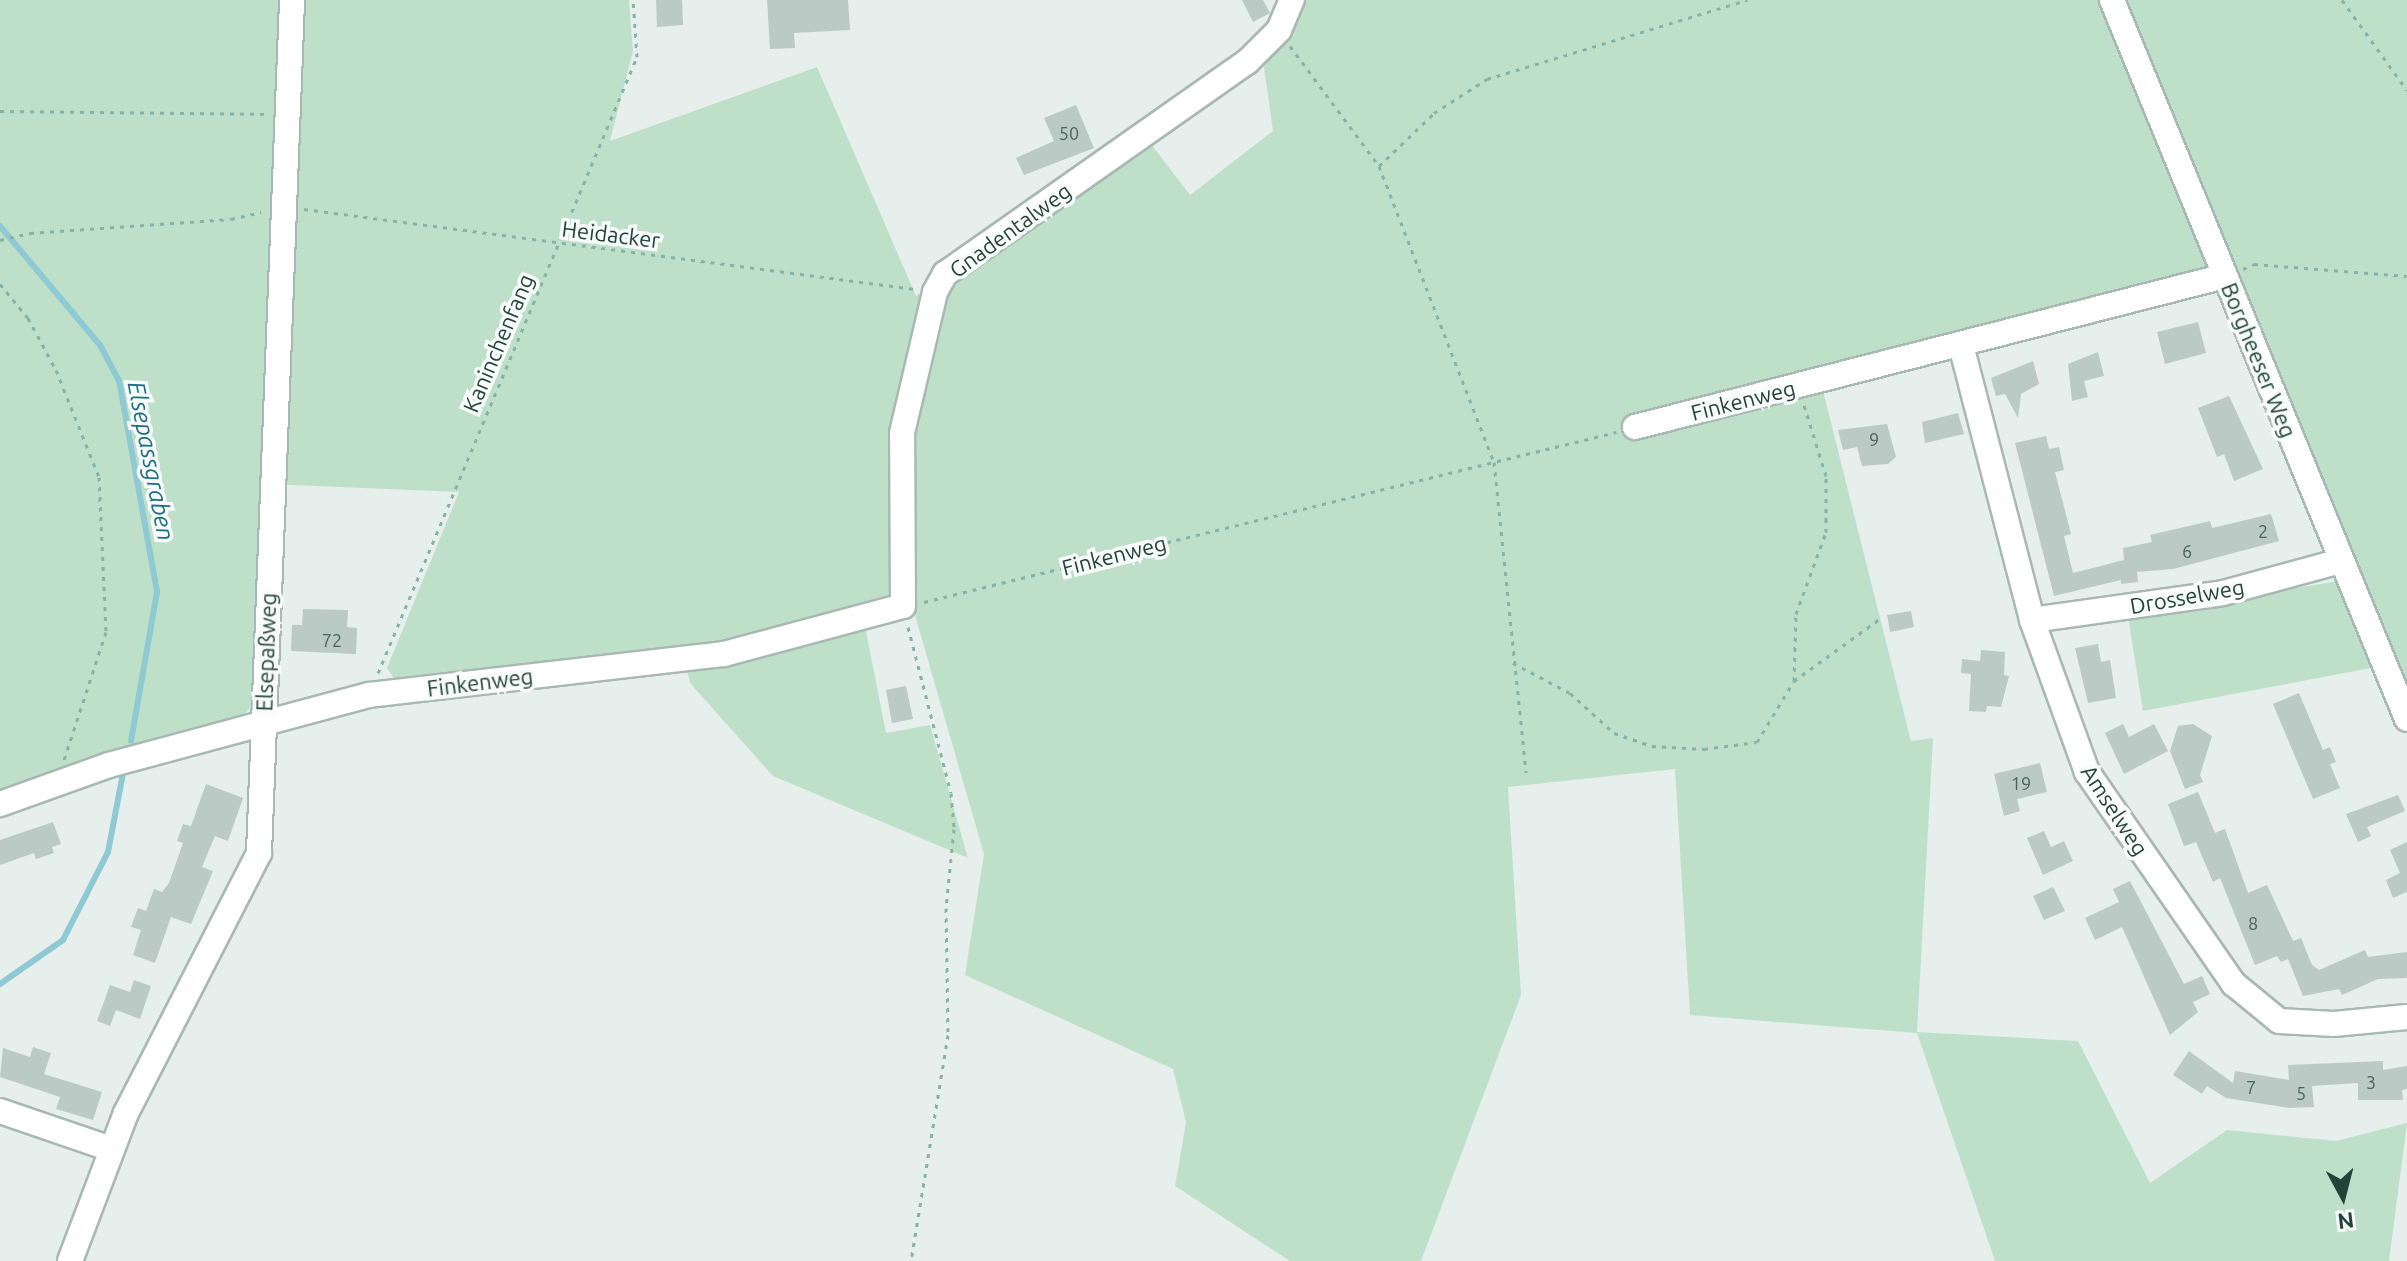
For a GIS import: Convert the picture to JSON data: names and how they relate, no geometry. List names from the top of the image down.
{
  "streets": {
    "street": [
      "Gnadentalweg",
      "Borgheeser Weg",
      "Finkenweg",
      "Drosselweg",
      "Elsepaßweg",
      "Amselweg"
    ],
    "path": ["Heidacker", "Kaninchenfang"]
  },
  "crossings": [
    ["Gnadentalweg", "Heidacker"],
    ["Gnadentalweg", "Finkenweg"],
    ["Heidacker", "Kaninchenfang"],
    ["Heidacker", "Elsepaßweg"],
    ["Kaninchenfang", "Finkenweg"],
    ["Borgheeser Weg", "Finkenweg"],
    ["Borgheeser Weg", "Drosselweg"],
    ["Finkenweg", "Elsepaßweg"],
    ["Finkenweg", "Amselweg"],
    ["Drosselweg", "Amselweg"]
  ],
  "water": ["Elsepassgraben"],
  "house_numbers": [
    "50",
    "9",
    "2",
    "6",
    "72",
    "19",
    "8",
    "3",
    "7",
    "5"
  ],
  "north": "bottom"
}
